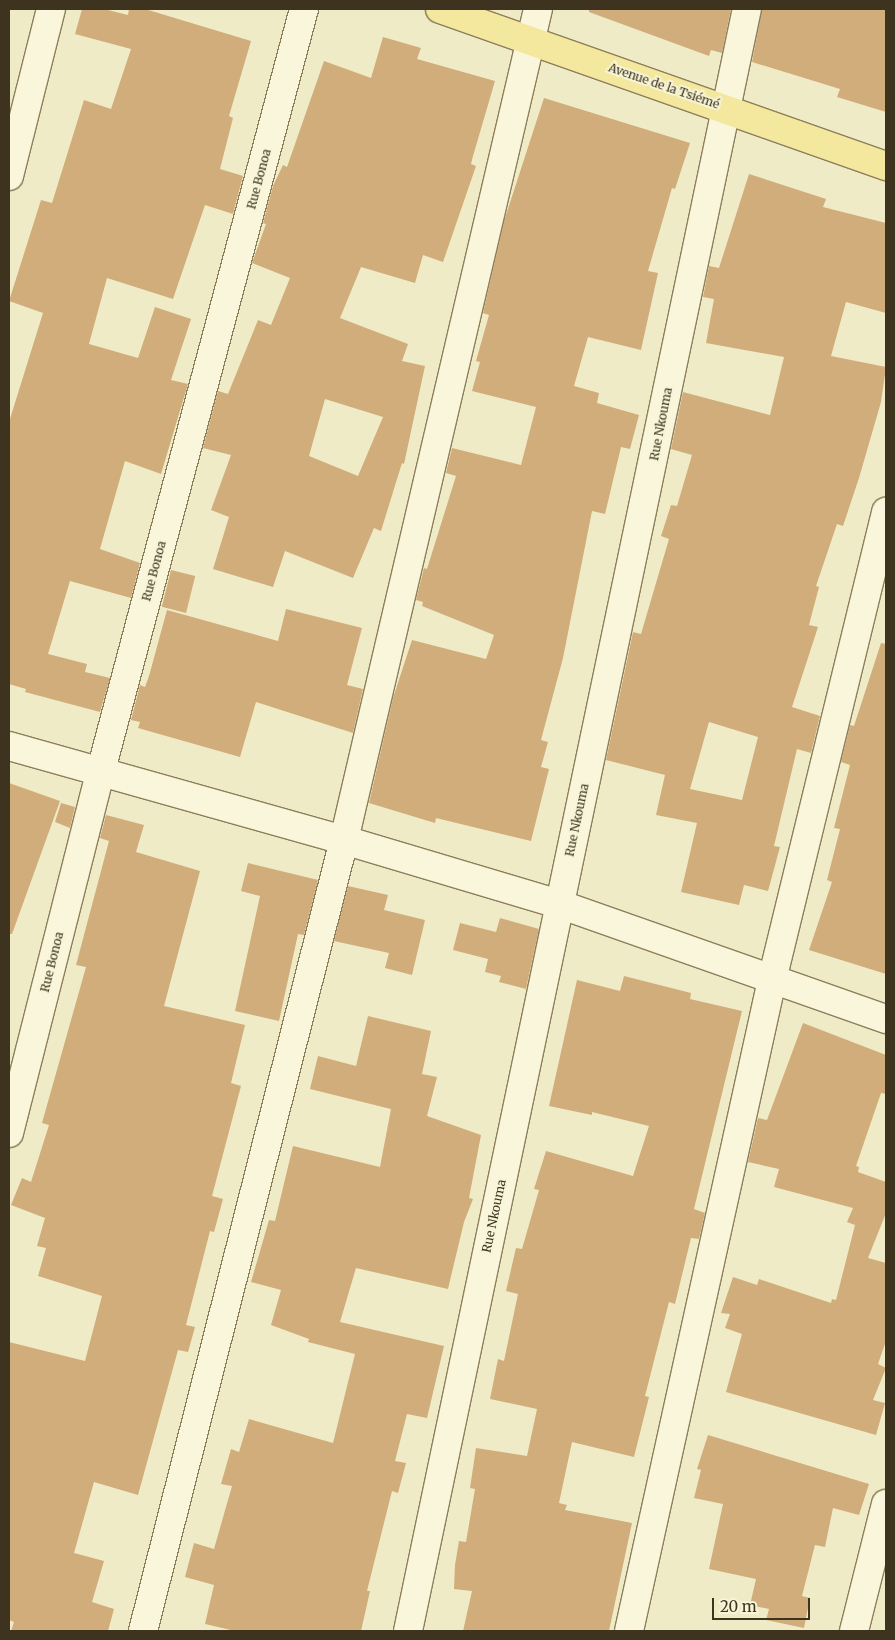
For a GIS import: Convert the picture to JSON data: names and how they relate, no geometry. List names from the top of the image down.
{
  "streets": {
    "main road": ["Avenue de la Tsiémé"],
    "street": ["Rue Bonoa", "Rue Nkouma"]
  },
  "crossings": [
    ["Avenue de la Tsiémé", "Rue Nkouma"]
  ],
  "scale_bar": "20 m"
}
